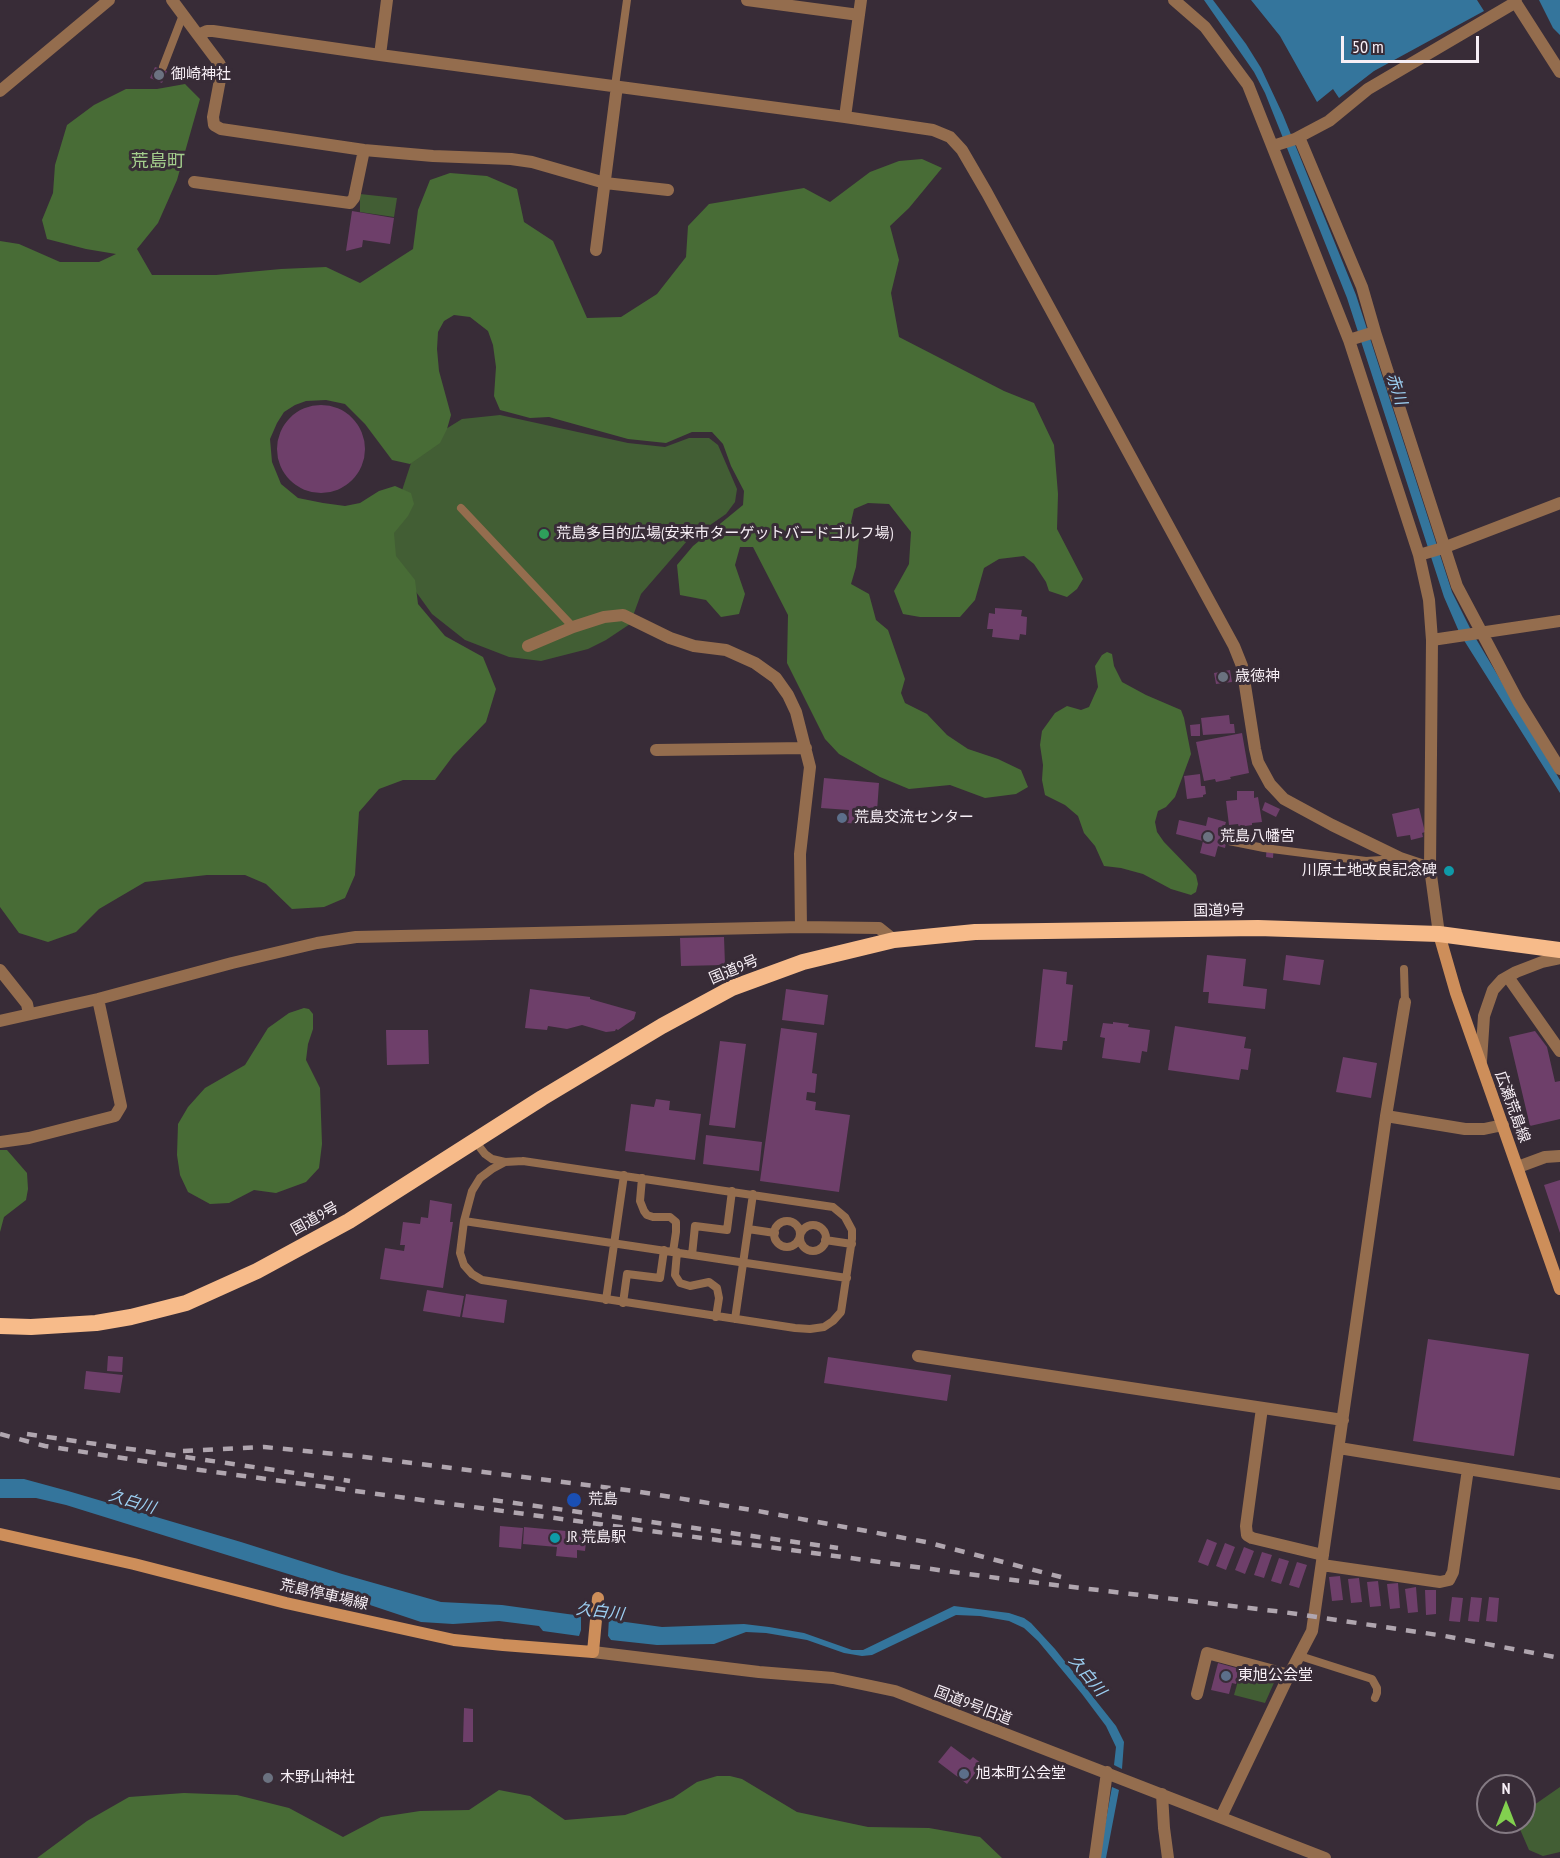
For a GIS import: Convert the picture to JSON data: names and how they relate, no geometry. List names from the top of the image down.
{
  "streets": {
    "highway": ["国道9号"],
    "main road": ["広瀬荒島線", "荒島停車場線"],
    "street": ["国道9号旧道"]
  },
  "crossings": [
    ["国道9号", "広瀬荒島線"],
    ["荒島停車場線", "国道9号旧道"]
  ],
  "districts": ["荒島町"],
  "water": ["赤川", "久白川"],
  "places": [
    "御崎神社",
    "荒島多目的広場(安来市ターゲットバードゴルフ場)",
    "歳徳神",
    "荒島交流センター",
    "荒島八幡宮",
    "川原土地改良記念碑",
    "荒島",
    "JR 荒島駅",
    "東旭公会堂",
    "旭本町公会堂",
    "木野山神社"
  ],
  "scale_bar": "50 m",
  "north": "top"
}
